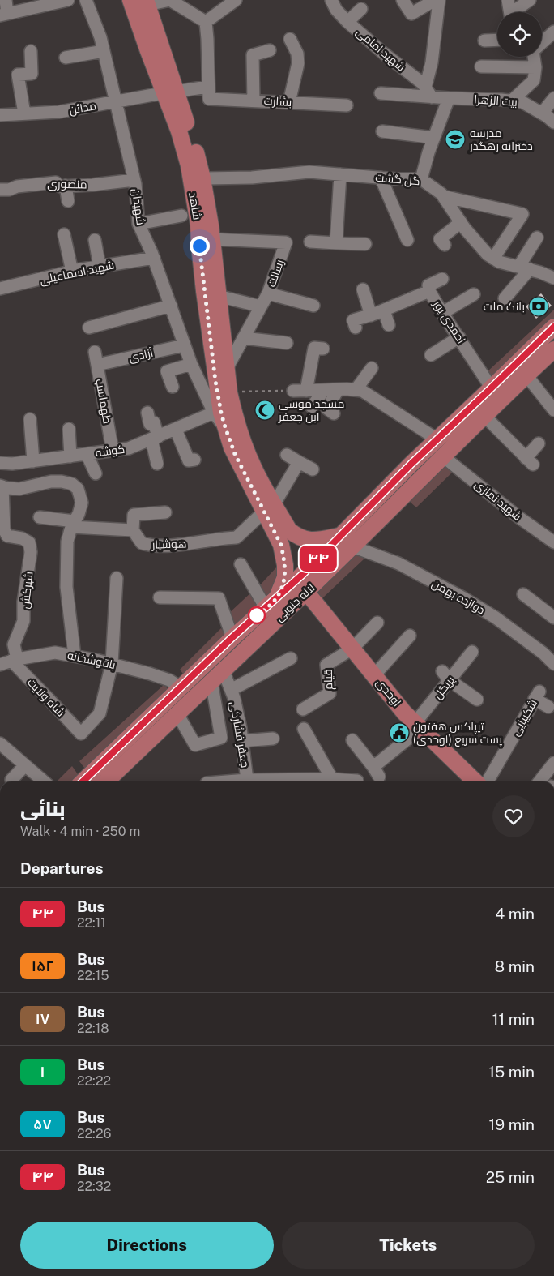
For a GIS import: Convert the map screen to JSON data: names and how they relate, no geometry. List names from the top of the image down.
{
  "streets": {
    "main road": ["شاهد", "لاله جنوبی", "اوحدی"],
    "street": [
      "شهید امامی",
      "بیت الزهرا",
      "بشارت",
      "مدائن",
      "گل گشت",
      "منصوری",
      "شهیدان",
      "شهید اسماعیلی",
      "رسالت",
      "احمدی پور",
      "آزادی",
      "طهماسب",
      "کوشه",
      "شهید نمازی",
      "هوشیار",
      "شیرکش",
      "دوازده بهمن",
      "باقوشخانه",
      "قیام",
      "پریگل",
      "شاه ولایت",
      "شکیبایی",
      "جعفر فشارکی"
    ]
  },
  "crossings": [
    ["شهید امامی", "بیت الزهرا"],
    ["بشارت", "مدائن"],
    ["مدائن", "شاهد"],
    ["مدائن", "شهیدان"],
    ["گل گشت", "شاهد"],
    ["منصوری", "شهیدان"],
    ["شاهد", "شهیدان"],
    ["شاهد", "رسالت"],
    ["شاهد", "هوشیار"],
    ["شاهد", "دوازده بهمن"],
    ["شاهد", "لاله جنوبی"],
    ["شهیدان", "شهید اسماعیلی"],
    ["شهیدان", "آزادی"],
    ["شهیدان", "کوشه"],
    ["احمدی پور", "لاله جنوبی"],
    ["آزادی", "طهماسب"],
    ["طهماسب", "کوشه"],
    ["شهید نمازی", "لاله جنوبی"],
    ["شیرکش", "باقوشخانه"],
    ["شیرکش", "شاه ولایت"],
    ["دوازده بهمن", "لاله جنوبی"],
    ["لاله جنوبی", "باقوشخانه"],
    ["لاله جنوبی", "اوحدی"],
    ["لاله جنوبی", "جعفر فشارکی"],
    ["باقوشخانه", "شاه ولایت"],
    ["قیام", "اوحدی"],
    ["پریگل", "اوحدی"]
  ],
  "places": {
    "school or university": ["مدرسه دخترانه رهگذر"],
    "bank": ["بانک ملت"],
    "mosque": ["مسجد موسی ابن جعفر"],
    "public building": ["تیپاکس هفتون (اوحدی) پست سریع"]
  },
  "lines": ["bus line ۴۴"],
  "page": {
    "on_map": "۴۴",
    "heading": [
      ["بنائی", "Walk · 4 min · 250 m"],
      "Departures"
    ],
    "list": [
      {
        "mark": "۴۴",
        "name": "Bus",
        "note": "22:11",
        "value": "4 min"
      },
      {
        "mark": "۱۵۲",
        "name": "Bus",
        "note": "22:15",
        "value": "8 min"
      },
      {
        "mark": "۱۷",
        "name": "Bus",
        "note": "22:18",
        "value": "11 min"
      },
      {
        "mark": "۱",
        "name": "Bus",
        "note": "22:22",
        "value": "15 min"
      },
      {
        "mark": "۵۷",
        "name": "Bus",
        "note": "22:26",
        "value": "19 min"
      },
      {
        "mark": "۴۴",
        "name": "Bus",
        "note": "22:32",
        "value": "25 min"
      }
    ],
    "buttons": ["Directions", "Tickets"]
  }
}
